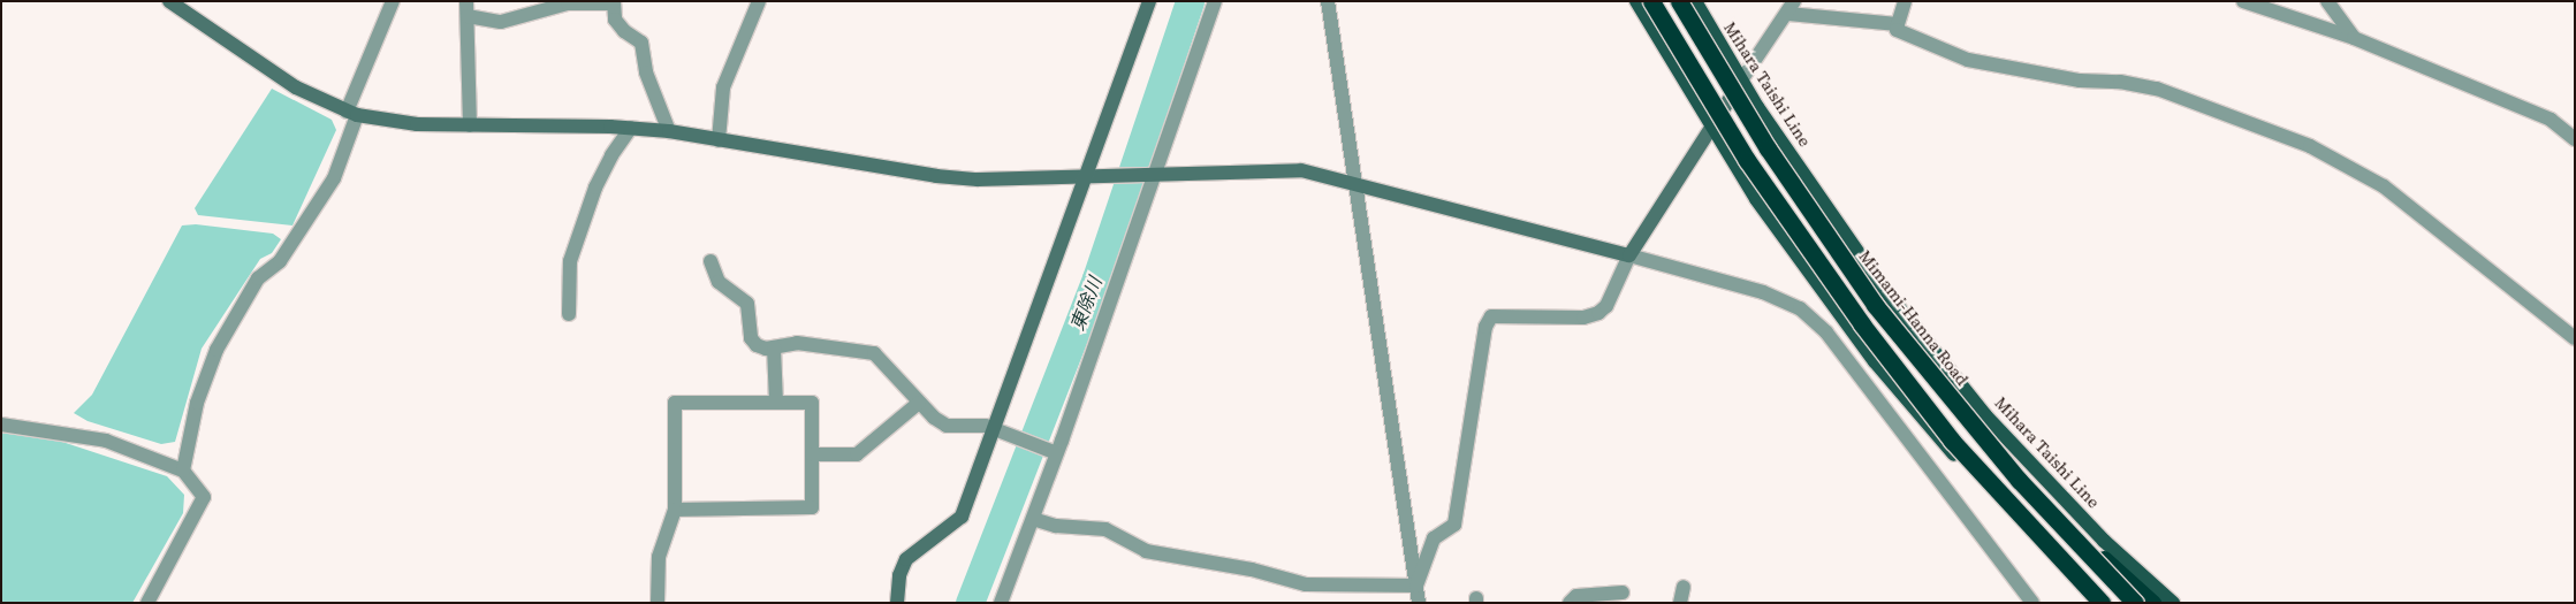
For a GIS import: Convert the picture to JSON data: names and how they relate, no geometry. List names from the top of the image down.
{
  "streets": {
    "highway": ["Mimami-Hanna Road"],
    "main road": ["Mihara Taishi Line"]
  },
  "water": ["東除川"]
}
